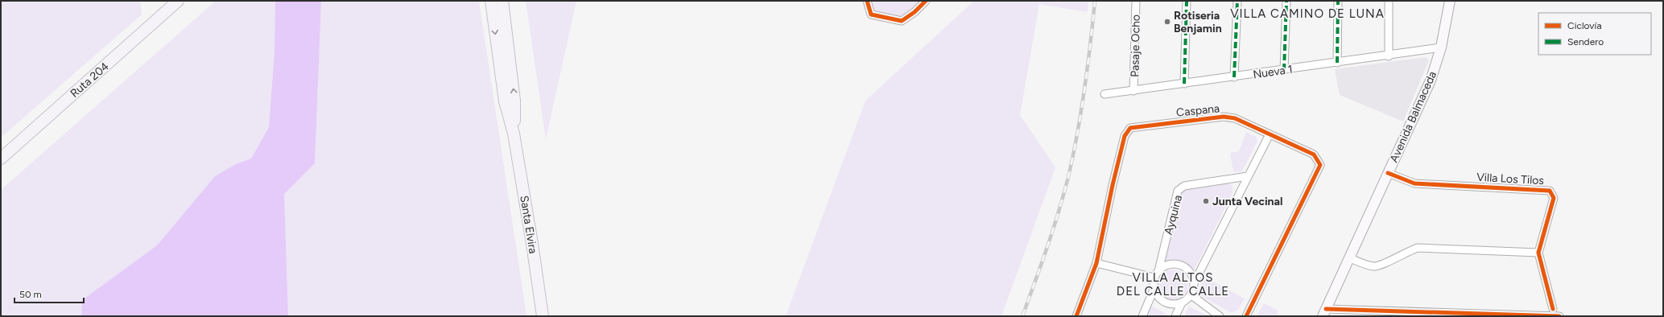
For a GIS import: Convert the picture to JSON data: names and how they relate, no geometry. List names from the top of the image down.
{
  "streets": {
    "main road": ["Ruta 204", "Avenida Balmaceda", "Santa Elvira"],
    "street": [
      "Pasaje Ocho",
      "Nueva 1",
      "Caspana",
      "Villa Los Tilos",
      "Ayquina"
    ]
  },
  "crossings": [
    ["Pasaje Ocho", "Nueva 1"],
    ["Nueva 1", "Avenida Balmaceda"],
    ["Avenida Balmaceda", "Villa Los Tilos"]
  ],
  "districts": ["VILLA CAMINO DE LUNA", "VILLA ALTOS DEL CALLE CALLE"],
  "places": ["Rotiseria Benjamin", "Junta Vecinal"],
  "legend": ["Ciclovía", "Sendero"],
  "scale_bar": "50 m"
}
